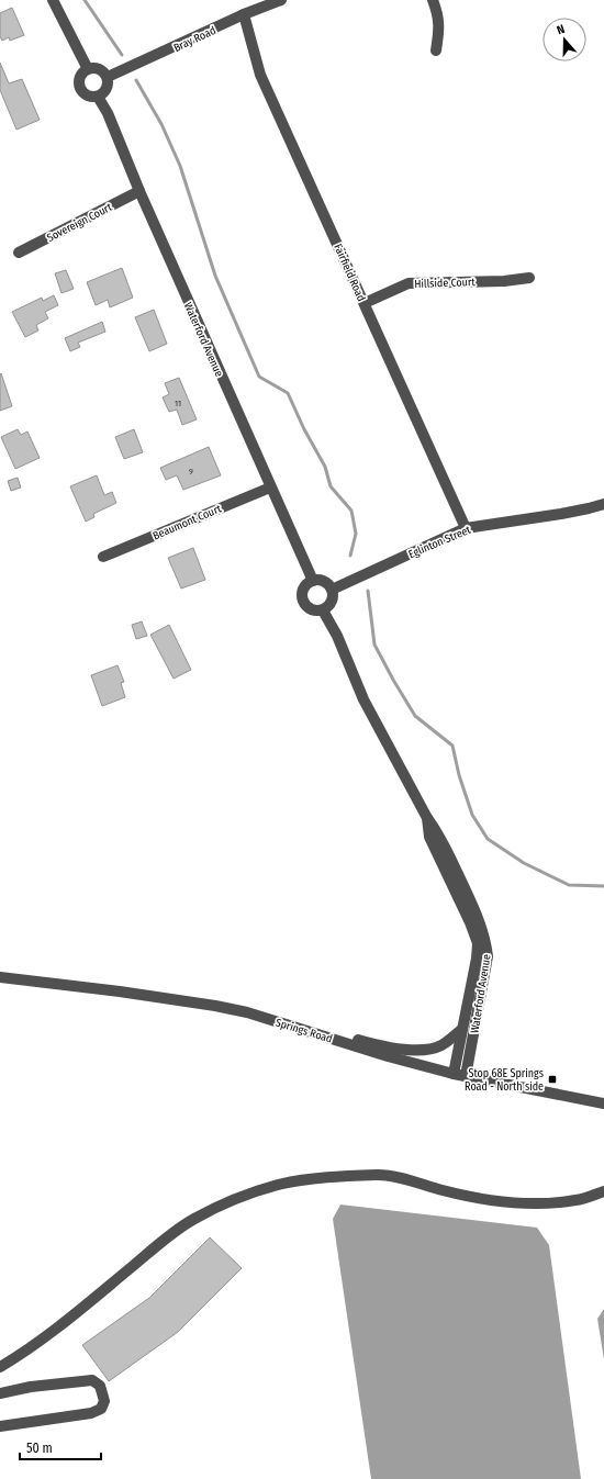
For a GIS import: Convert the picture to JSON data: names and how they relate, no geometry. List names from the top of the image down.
{
  "streets": {
    "street": [
      "Bray Road",
      "Sovereign Court",
      "Fairfield Road",
      "Hillside Court",
      "Waterford Avenue",
      "Beaumont Court",
      "Eglinton Street",
      "Springs Road"
    ]
  },
  "crossings": [
    ["Bray Road", "Fairfield Road"],
    ["Bray Road", "Waterford Avenue"],
    ["Sovereign Court", "Waterford Avenue"],
    ["Fairfield Road", "Hillside Court"],
    ["Fairfield Road", "Eglinton Street"],
    ["Waterford Avenue", "Beaumont Court"],
    ["Waterford Avenue", "Eglinton Street"],
    ["Waterford Avenue", "Springs Road"]
  ],
  "places": {
    "transit": ["Stop 68E Springs Road - North side"]
  },
  "house_numbers": ["11", "9"],
  "scale_bar": "50 m",
  "north": "top"
}
